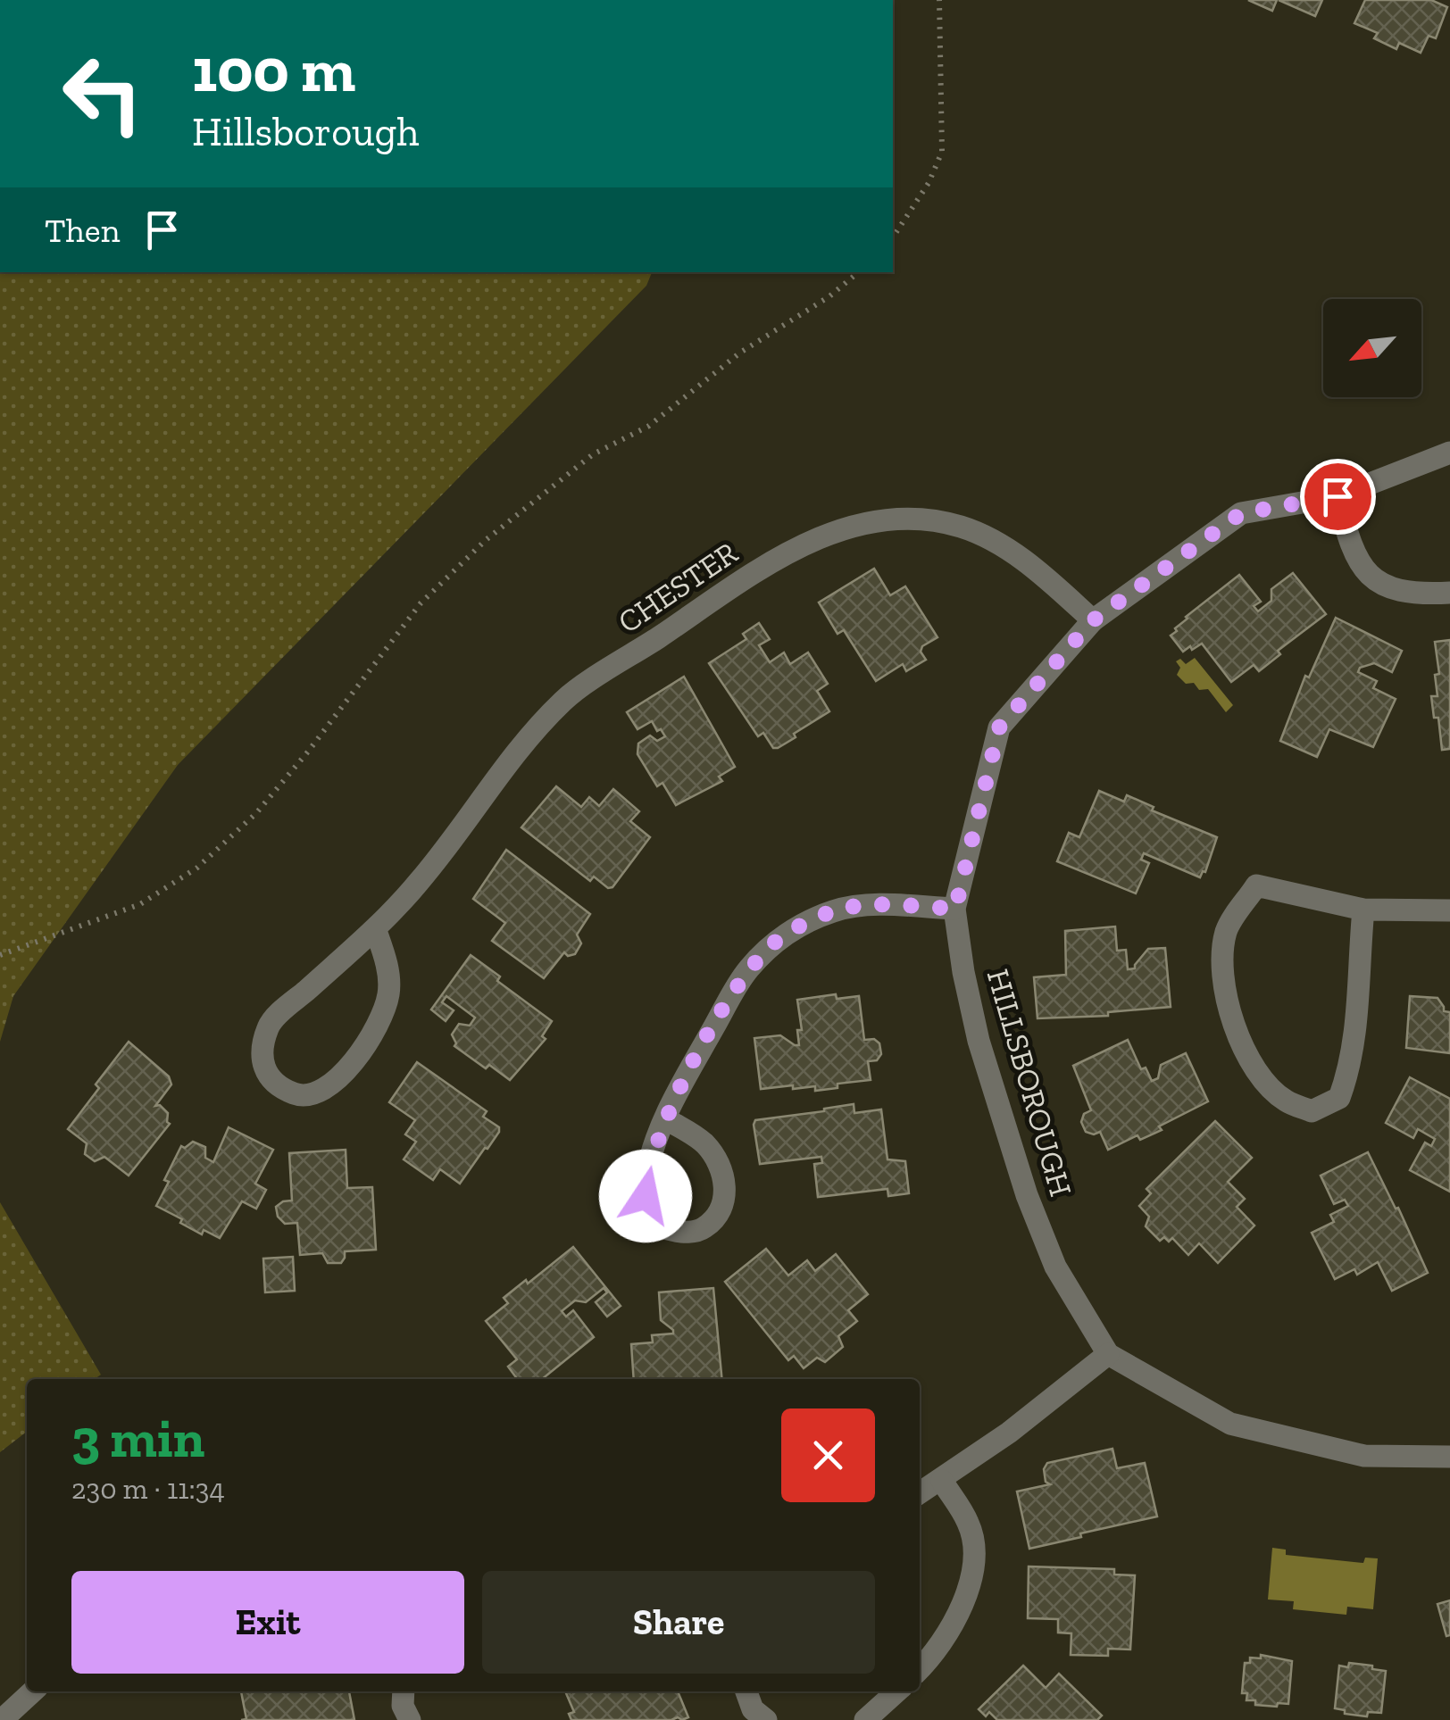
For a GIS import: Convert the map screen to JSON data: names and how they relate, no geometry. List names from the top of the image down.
{
  "streets": {
    "street": ["CHESTER", "HILLSBOROUGH"]
  },
  "crossings": [
    ["CHESTER", "HILLSBOROUGH"]
  ],
  "north": "bottom left",
  "page": {
    "turn": ["100 m", "Hillsborough"],
    "then": "Then",
    "heading": ["3 min", "230 m · 11:34"],
    "buttons": ["Exit", "Share"]
  }
}
